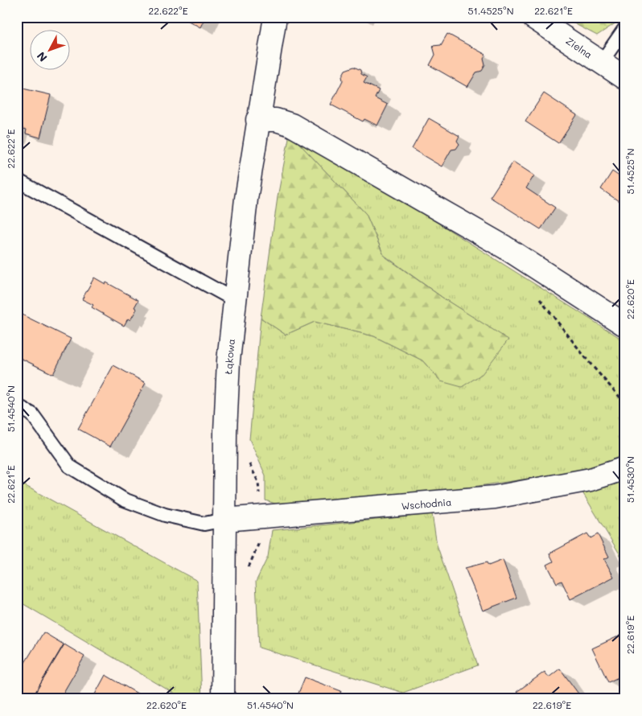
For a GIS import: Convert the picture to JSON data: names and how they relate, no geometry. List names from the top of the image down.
{
  "streets": {
    "street": ["Zielna", "Łąkowa", "Wschodnia"]
  },
  "crossings": [
    ["Łąkowa", "Wschodnia"]
  ],
  "north": "bottom left",
  "coordinates": [
    "22.622°E",
    "51.4525°N",
    "22.621°E",
    "22.620°E",
    "51.4540°N",
    "51.4530°N",
    "22.619°E"
  ]
}
